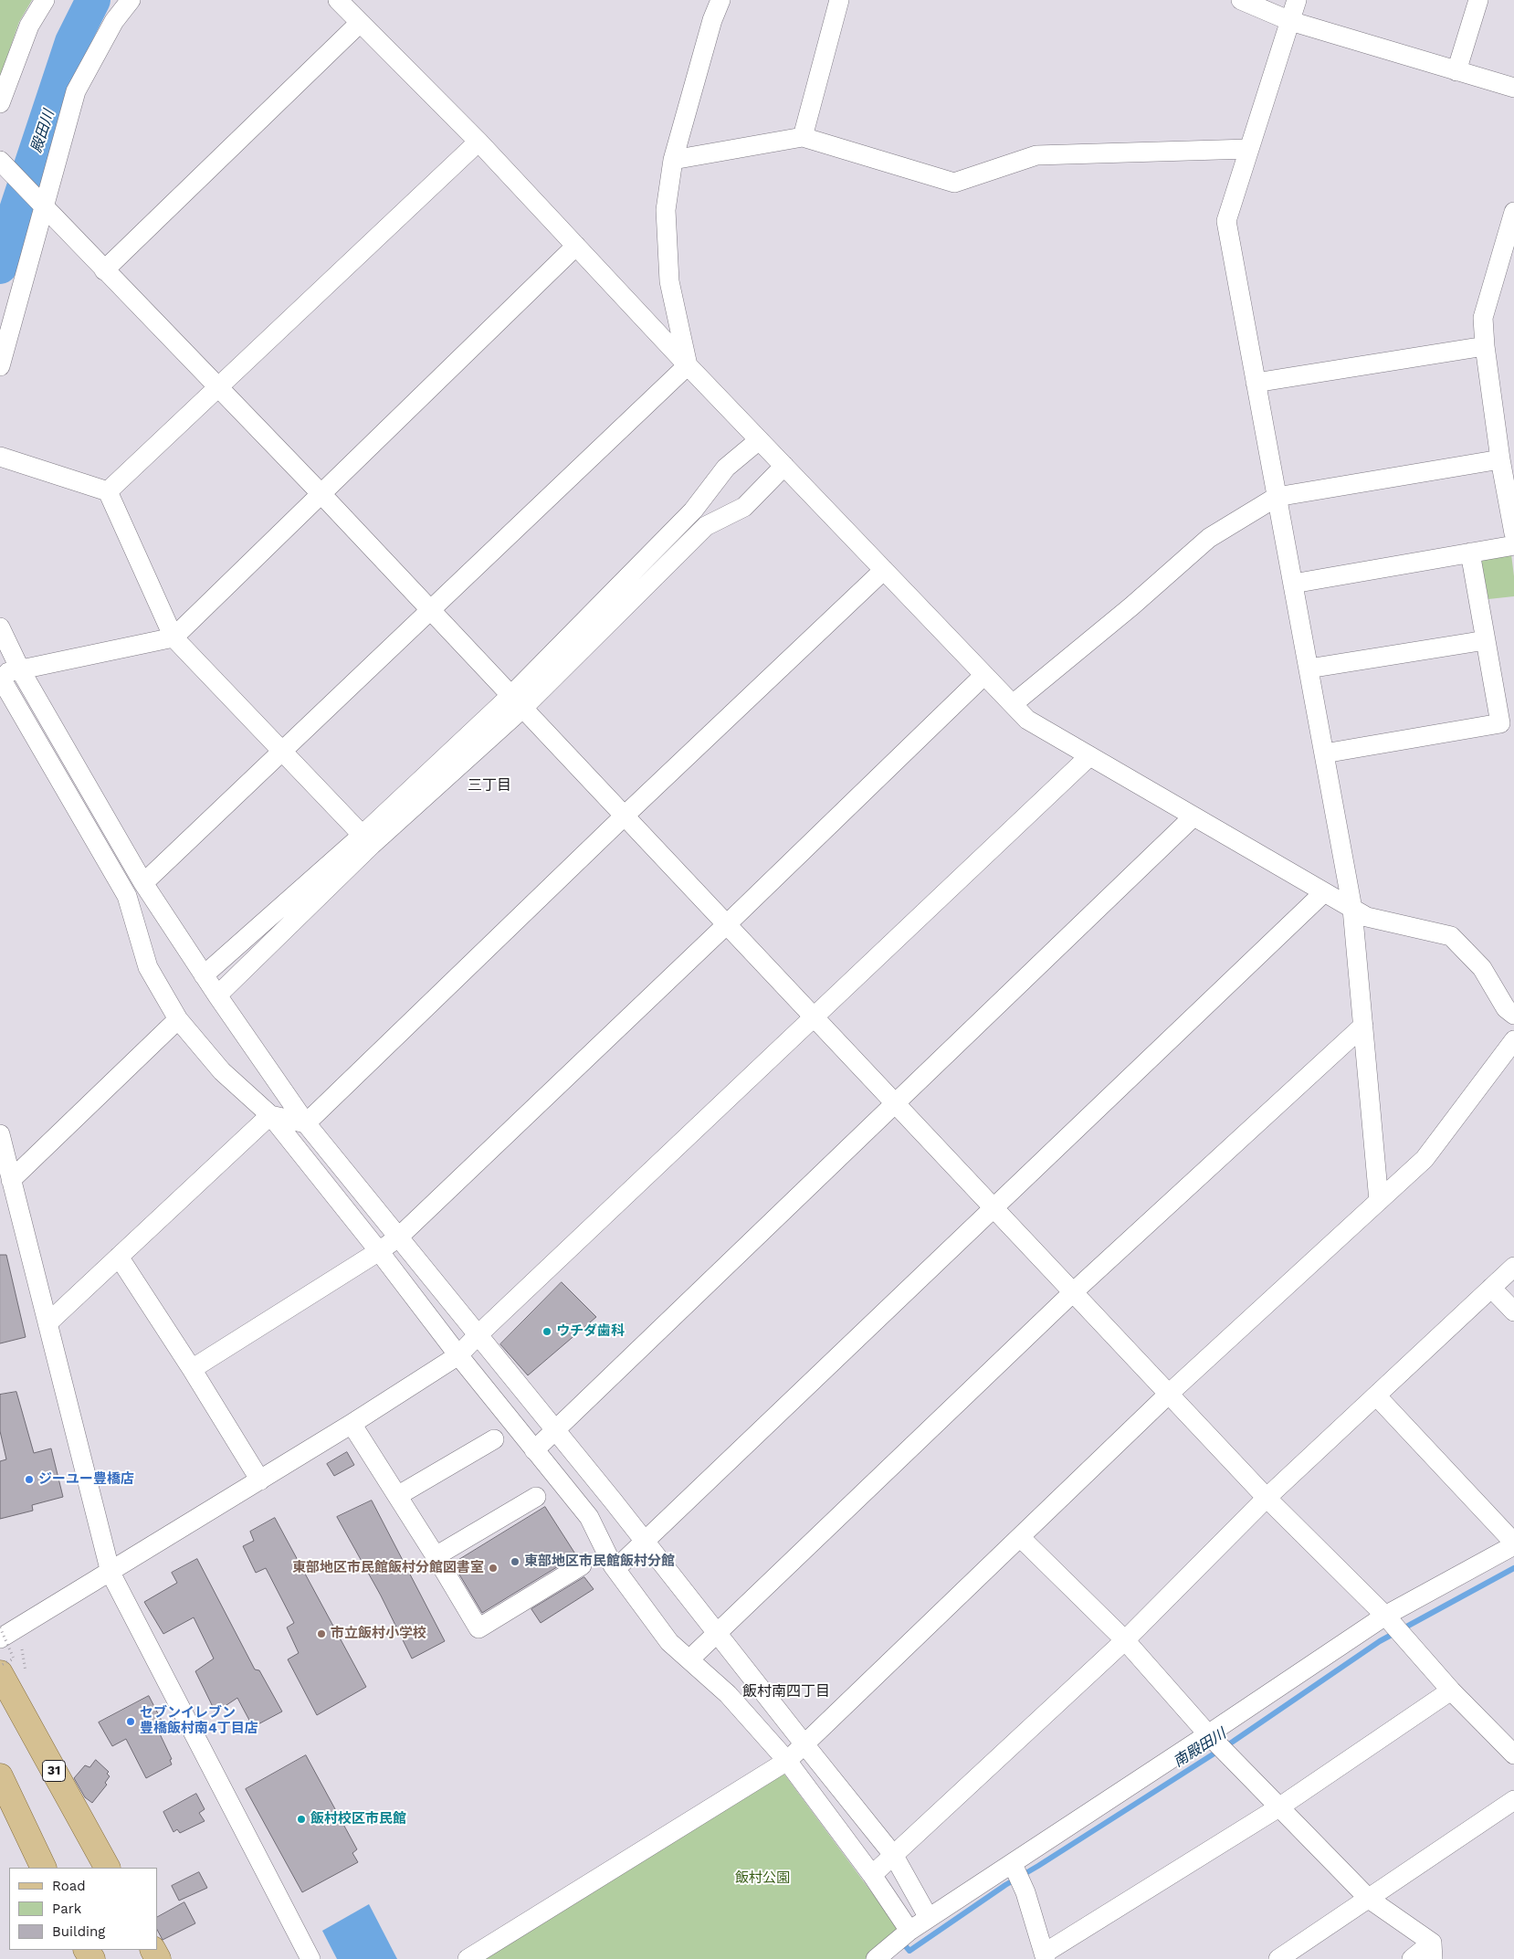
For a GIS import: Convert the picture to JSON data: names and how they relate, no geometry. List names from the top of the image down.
{
  "streets": {
    "main road": ["31"]
  },
  "districts": ["三丁目", "飯村南四丁目"],
  "water": ["殿田川", "南殿田川"],
  "parks": ["飯村公園"],
  "places": [
    "ウチダ歯科",
    "ジーユー豊橋店",
    "東部地区市民館飯村分館",
    "東部地区市民館飯村分館図書室",
    "市立飯村小学校",
    "セブンイレブン 豊橋飯村南4丁目店",
    "飯村校区市民館"
  ],
  "legend": ["Road", "Park", "Building"]
}
